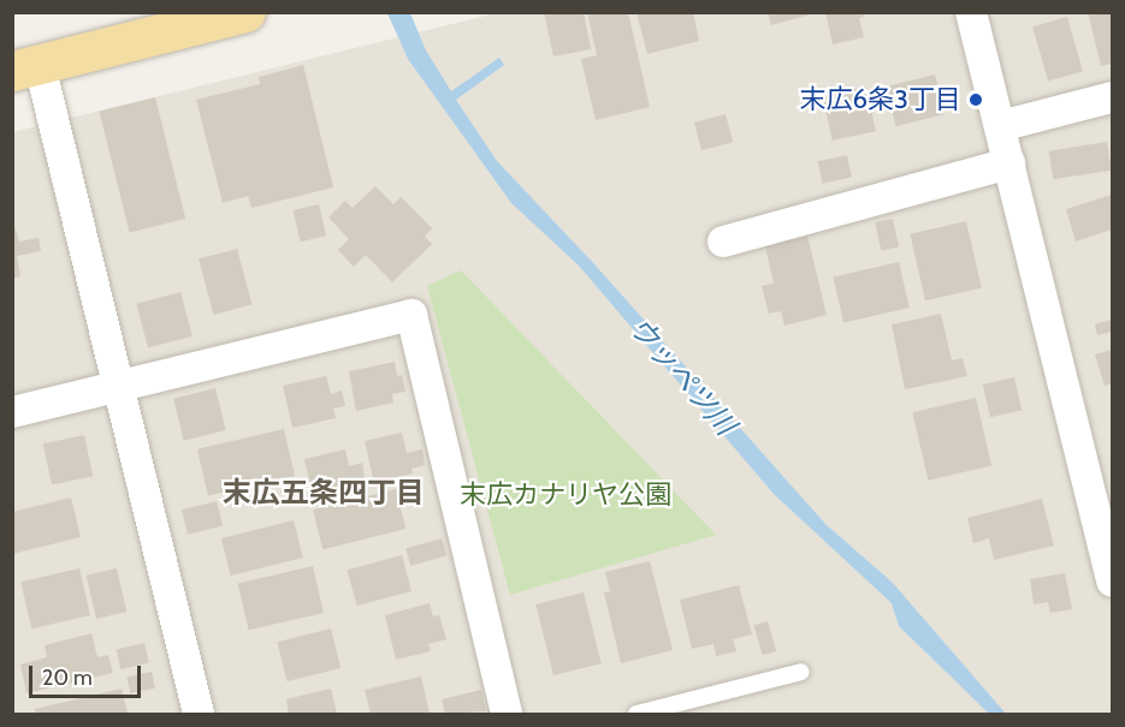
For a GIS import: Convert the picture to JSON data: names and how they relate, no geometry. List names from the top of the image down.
{
  "districts": ["末広五条四丁目"],
  "water": ["ウッペツ川"],
  "parks": ["末広カナリヤ公園"],
  "places": ["末広6条3丁目"],
  "scale_bar": "20 m"
}
